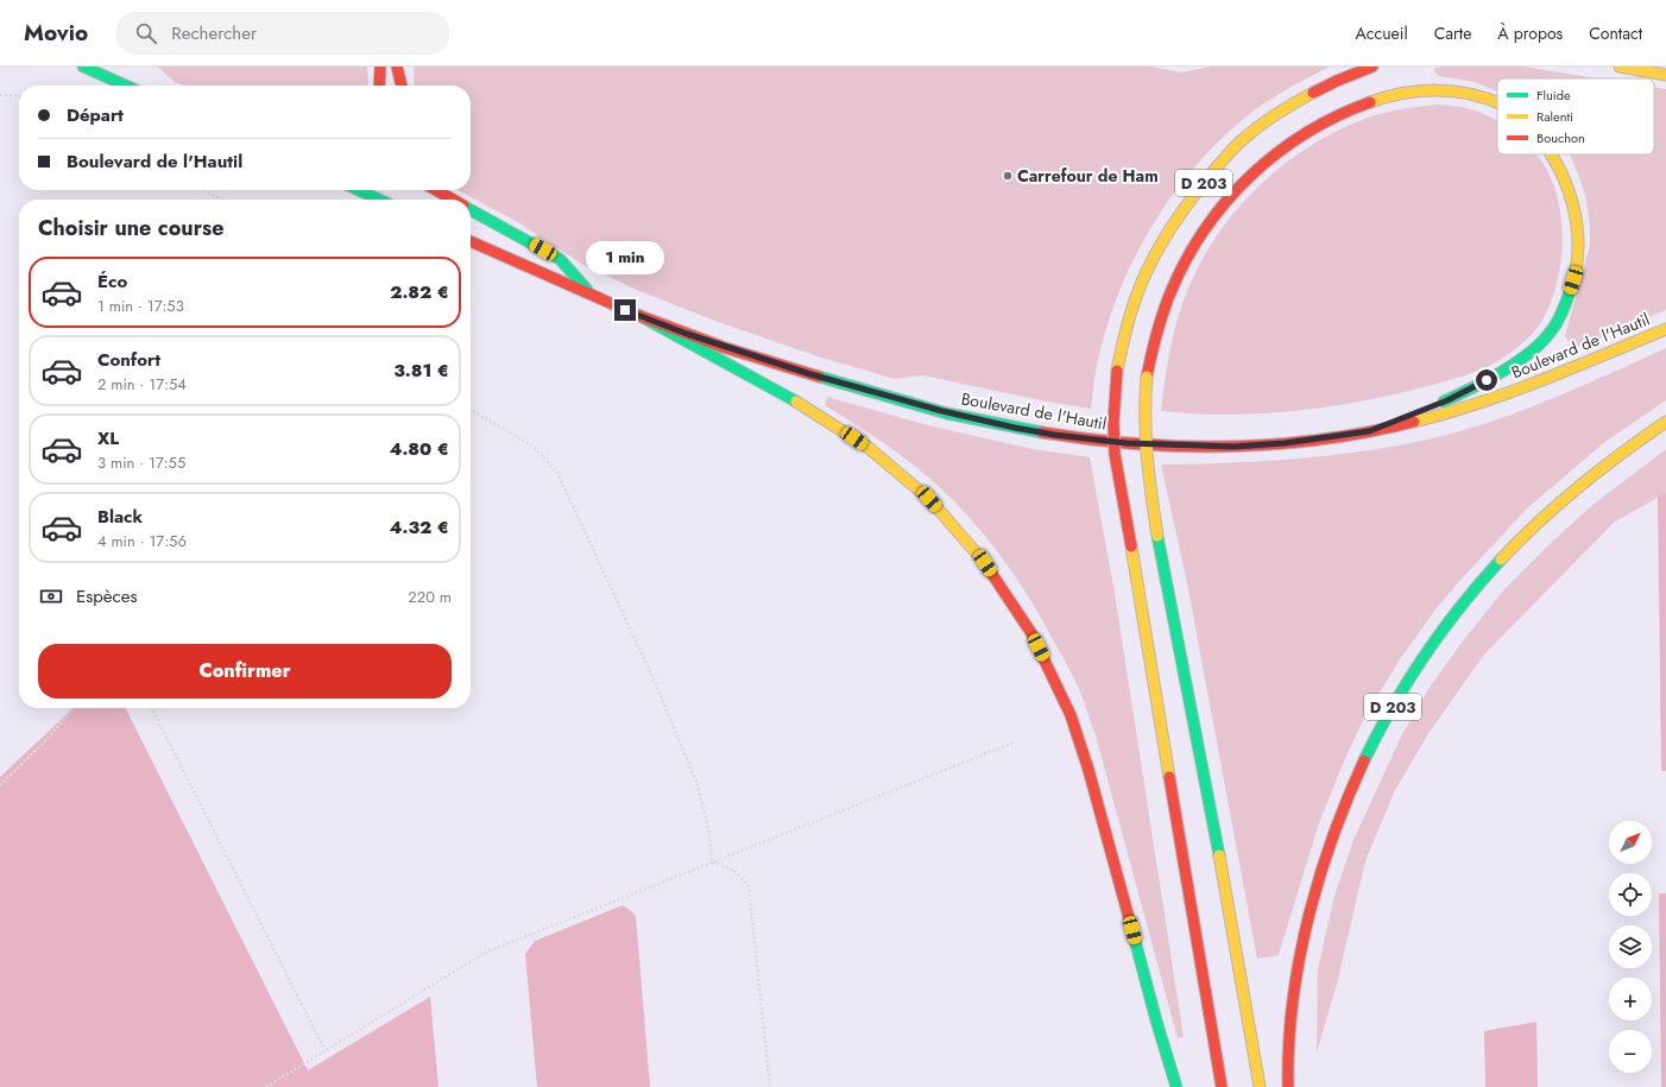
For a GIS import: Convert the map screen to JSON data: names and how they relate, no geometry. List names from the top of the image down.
{
  "streets": {
    "main road": ["D 203", "Boulevard de l'Hautil"]
  },
  "crossings": [
    ["D 203", "Boulevard de l'Hautil"]
  ],
  "places": ["Carrefour de Ham"],
  "legend": ["Fluide", "Ralenti", "Bouchon"],
  "north": "top right",
  "page": {
    "header": "Movio",
    "search": "Rechercher",
    "nav": [
      "Accueil",
      "Carte",
      "À propos",
      "Contact"
    ],
    "banner": ["Départ", "Boulevard de l'Hautil"],
    "heading": "Choisir une course",
    "bubble": "1 min",
    "list": [
      {
        "name": "Éco",
        "note": "1 min · 17:53",
        "value": "2.82 €"
      },
      {
        "name": "Confort",
        "note": "2 min · 17:54",
        "value": "3.81 €"
      },
      {
        "name": "XL",
        "note": "3 min · 17:55",
        "value": "4.80 €"
      },
      {
        "name": "Black",
        "note": "4 min · 17:56",
        "value": "4.32 €"
      }
    ],
    "pay": ["Espèces", "220 m"],
    "buttons": "Confirmer",
    "map_buttons": ["+", "−"]
  }
}
